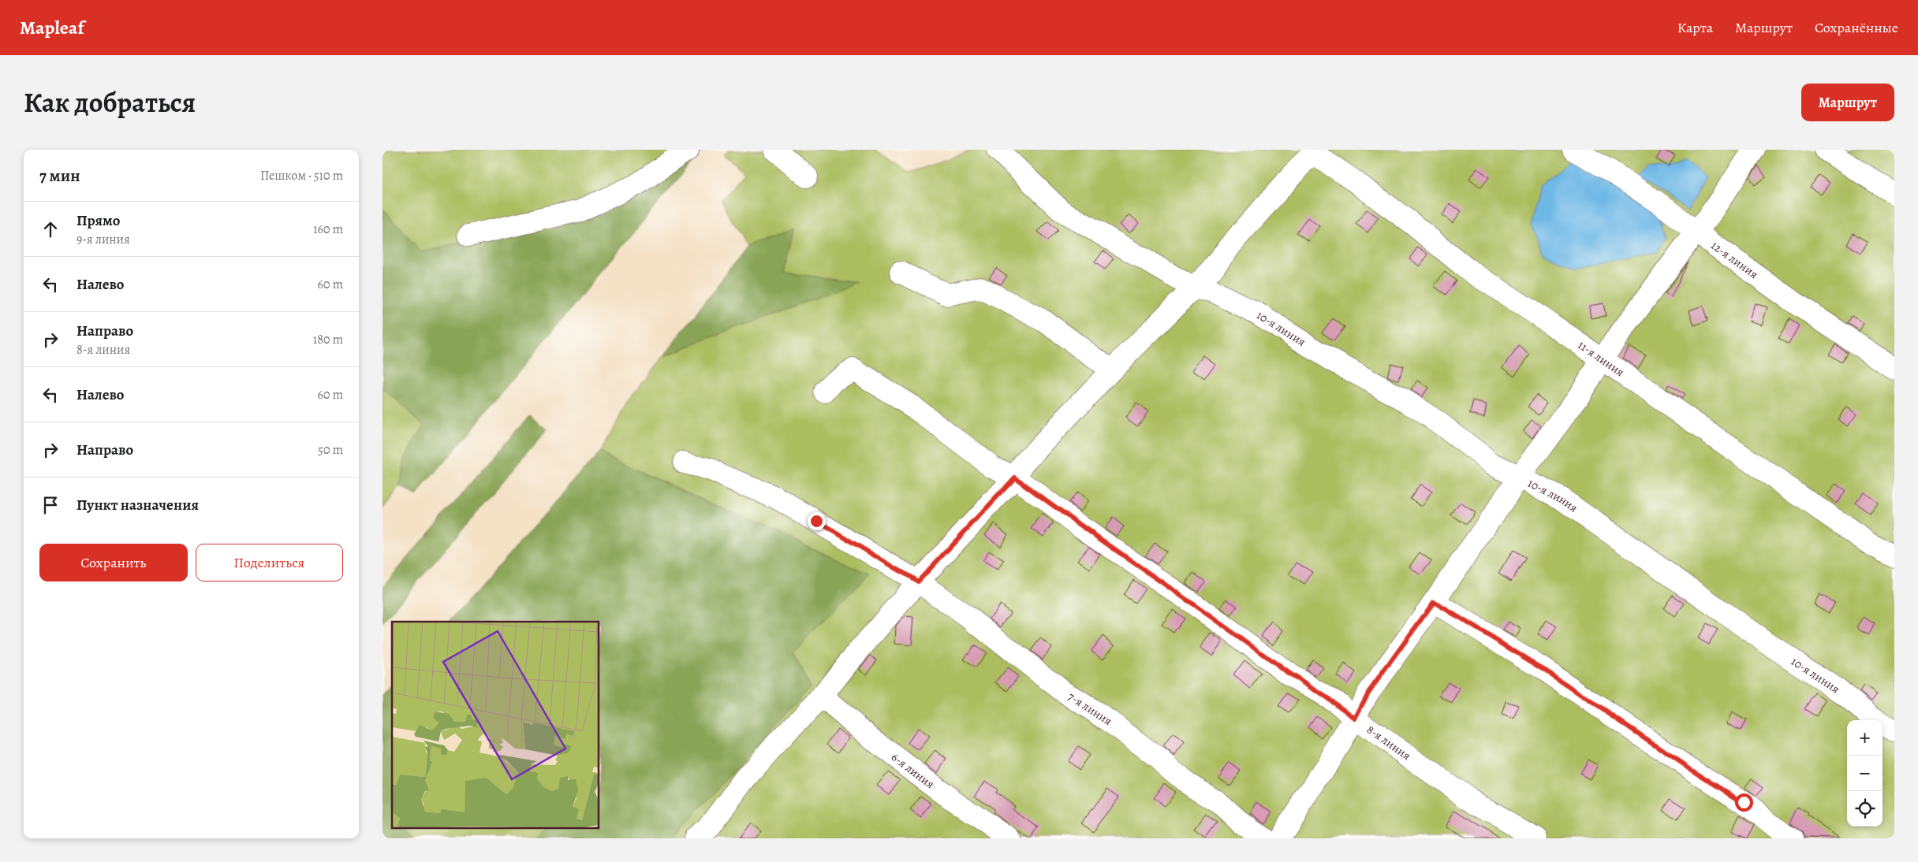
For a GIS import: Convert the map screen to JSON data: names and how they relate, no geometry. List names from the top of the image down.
{
  "streets": {
    "street": [
      "12-я линия",
      "10-я линия",
      "11-я линия",
      "7-я линия",
      "8-я линия",
      "6-я линия"
    ]
  },
  "page": {
    "header": "Mapleaf",
    "nav": ["Карта", "Маршрут", "Сохранённые"],
    "title": "Как добраться",
    "buttons": [
      "Маршрут",
      ["Сохранить", "Поделиться"]
    ],
    "heading": ["7 мин", "Пешком · 510 m"],
    "list": [
      ["Прямо", "9-я линия", "160 m"],
      ["Налево", "60 m"],
      ["Направо", "8-я линия", "180 m"],
      ["Налево", "60 m"],
      ["Направо", "50 m"],
      "Пункт назначения"
    ],
    "map_buttons": ["+", "−"]
  }
}
